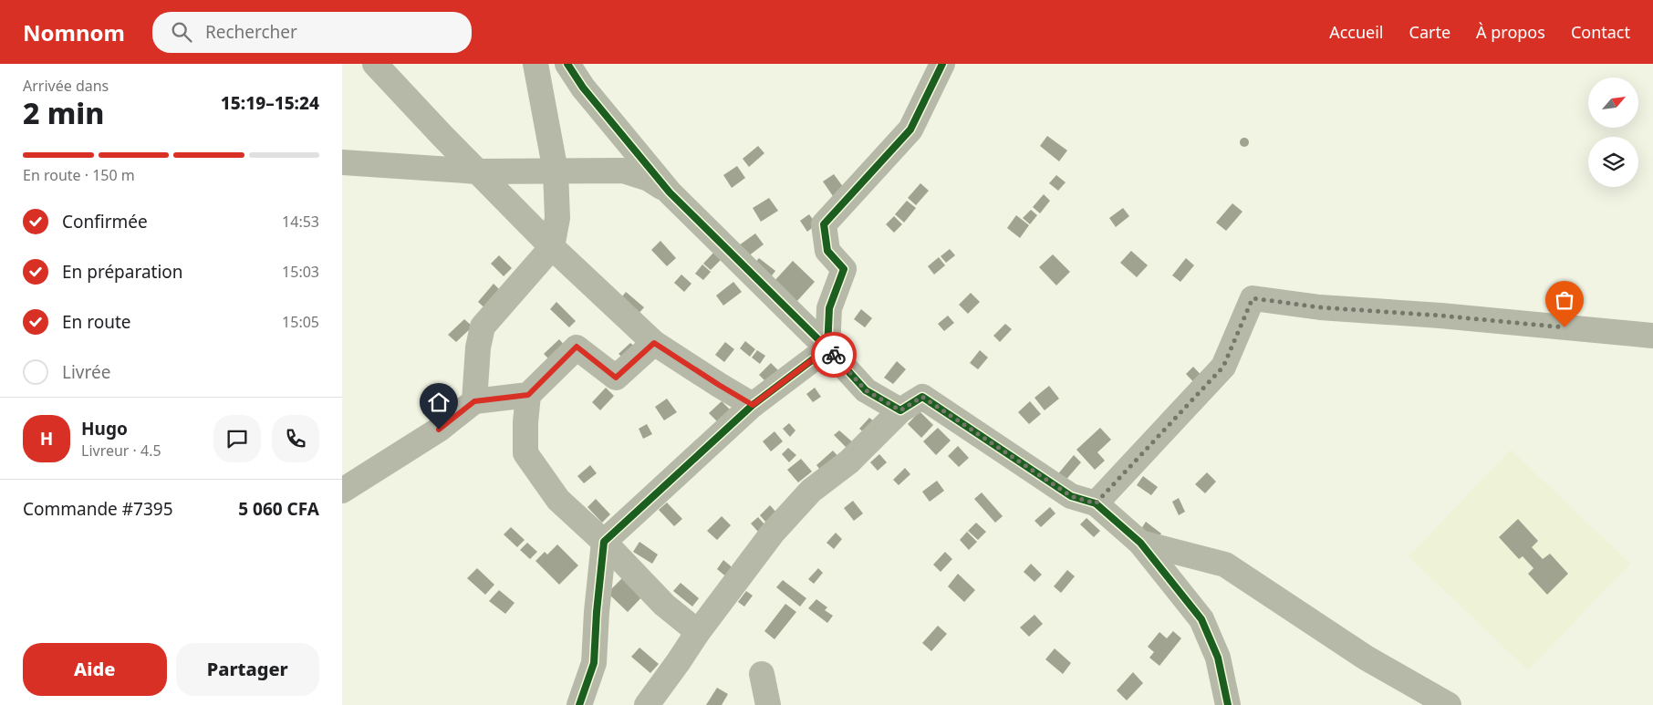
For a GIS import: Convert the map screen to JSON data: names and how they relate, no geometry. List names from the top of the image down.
{
  "north": "top right",
  "page": {
    "header": "Nomnom",
    "search": "Rechercher",
    "nav": [
      "Accueil",
      "Carte",
      "À propos",
      "Contact"
    ],
    "heading": ["2 min", "Arrivée dans", "15:19–15:24"],
    "panel": [
      "Hugo",
      "Livreur · 4.5",
      "Commande #7395",
      "5 060 CFA"
    ],
    "bar": "En route · 150 m",
    "list": [
      ["Confirmée", "14:53"],
      ["En préparation", "15:03"],
      ["En route", "15:05"],
      "Livrée"
    ],
    "round": "H",
    "buttons": ["Aide", "Partager"]
  }
}
